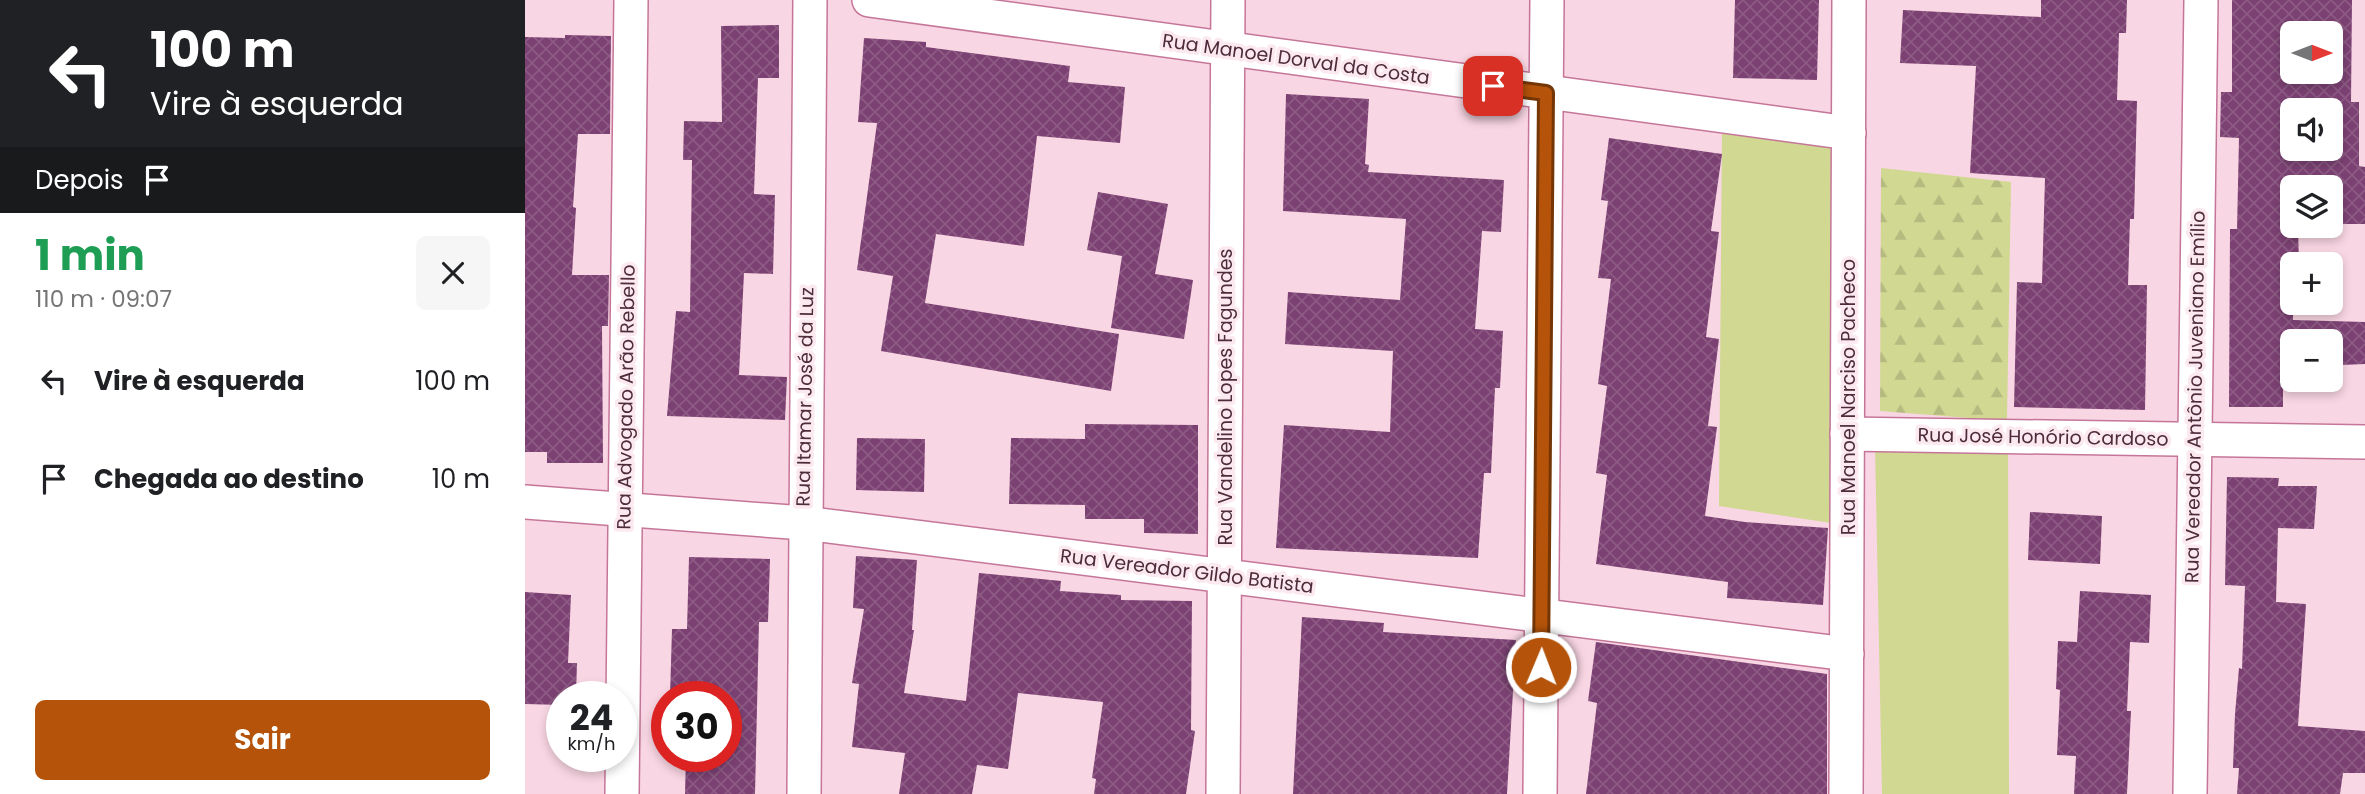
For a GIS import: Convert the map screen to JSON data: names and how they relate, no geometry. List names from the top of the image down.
{
  "streets": {
    "street": [
      "Rua Manoel Dorval da Costa",
      "Rua Advogado Arão Rebello",
      "Rua Itamar José da Luz",
      "Rua Vandelino Lopes Fagundes",
      "Rua Manoel Narciso Pacheco",
      "Rua Vereador Antônio Juveniano Emílio",
      "Rua José Honório Cardoso",
      "Rua Vereador Gildo Batista"
    ]
  },
  "crossings": [
    ["Rua Manoel Dorval da Costa", "Rua Vandelino Lopes Fagundes"],
    ["Rua Manoel Dorval da Costa", "Rua Manoel Narciso Pacheco"],
    ["Rua Advogado Arão Rebello", "Rua Vereador Gildo Batista"],
    ["Rua Itamar José da Luz", "Rua Vereador Gildo Batista"],
    ["Rua Vandelino Lopes Fagundes", "Rua Vereador Gildo Batista"],
    ["Rua Manoel Narciso Pacheco", "Rua José Honório Cardoso"],
    ["Rua Manoel Narciso Pacheco", "Rua Vereador Gildo Batista"],
    ["Rua Vereador Antônio Juveniano Emílio", "Rua José Honório Cardoso"]
  ],
  "north": "right",
  "page": {
    "turn": ["100 m", "Vire à esquerda"],
    "map_buttons": ["+", "−"],
    "then": "Depois",
    "heading": ["1 min", "110 m · 09:07"],
    "list": [
      {
        "name": "Vire à esquerda",
        "value": "100 m"
      },
      {
        "name": "Chegada ao destino",
        "value": "10 m"
      }
    ],
    "speed": "24 km/h",
    "limit": "30",
    "buttons": "Sair"
  }
}
